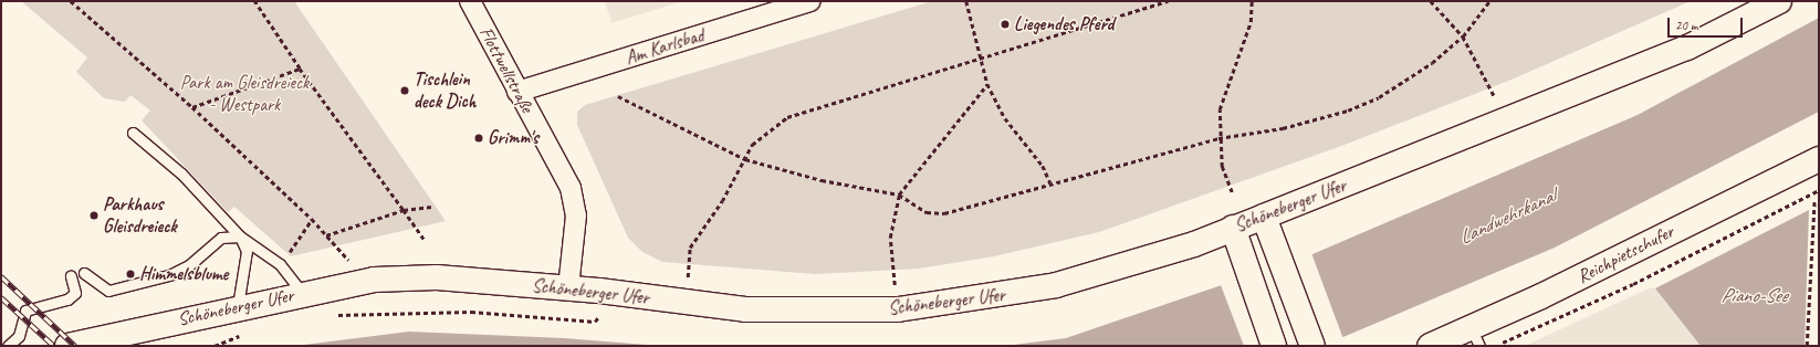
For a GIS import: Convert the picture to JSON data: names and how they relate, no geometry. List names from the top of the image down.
{
  "streets": {
    "main road": ["Schöneberger Ufer", "Reichpietschufer"],
    "street": ["Am Karlsbad", "Flottwellstraße"]
  },
  "crossings": [
    ["Am Karlsbad", "Flottwellstraße"],
    ["Flottwellstraße", "Schöneberger Ufer"]
  ],
  "water": ["Landwehrkanal", "Piano-See"],
  "parks": ["Park am Gleisdreieck - Westpark"],
  "places": [
    "Liegendes Pferd",
    "Tischlein deck Dich",
    "Grimm's",
    "Parkhaus Gleisdreieck",
    "Himmelsblume"
  ],
  "scale_bar": "20 m"
}
